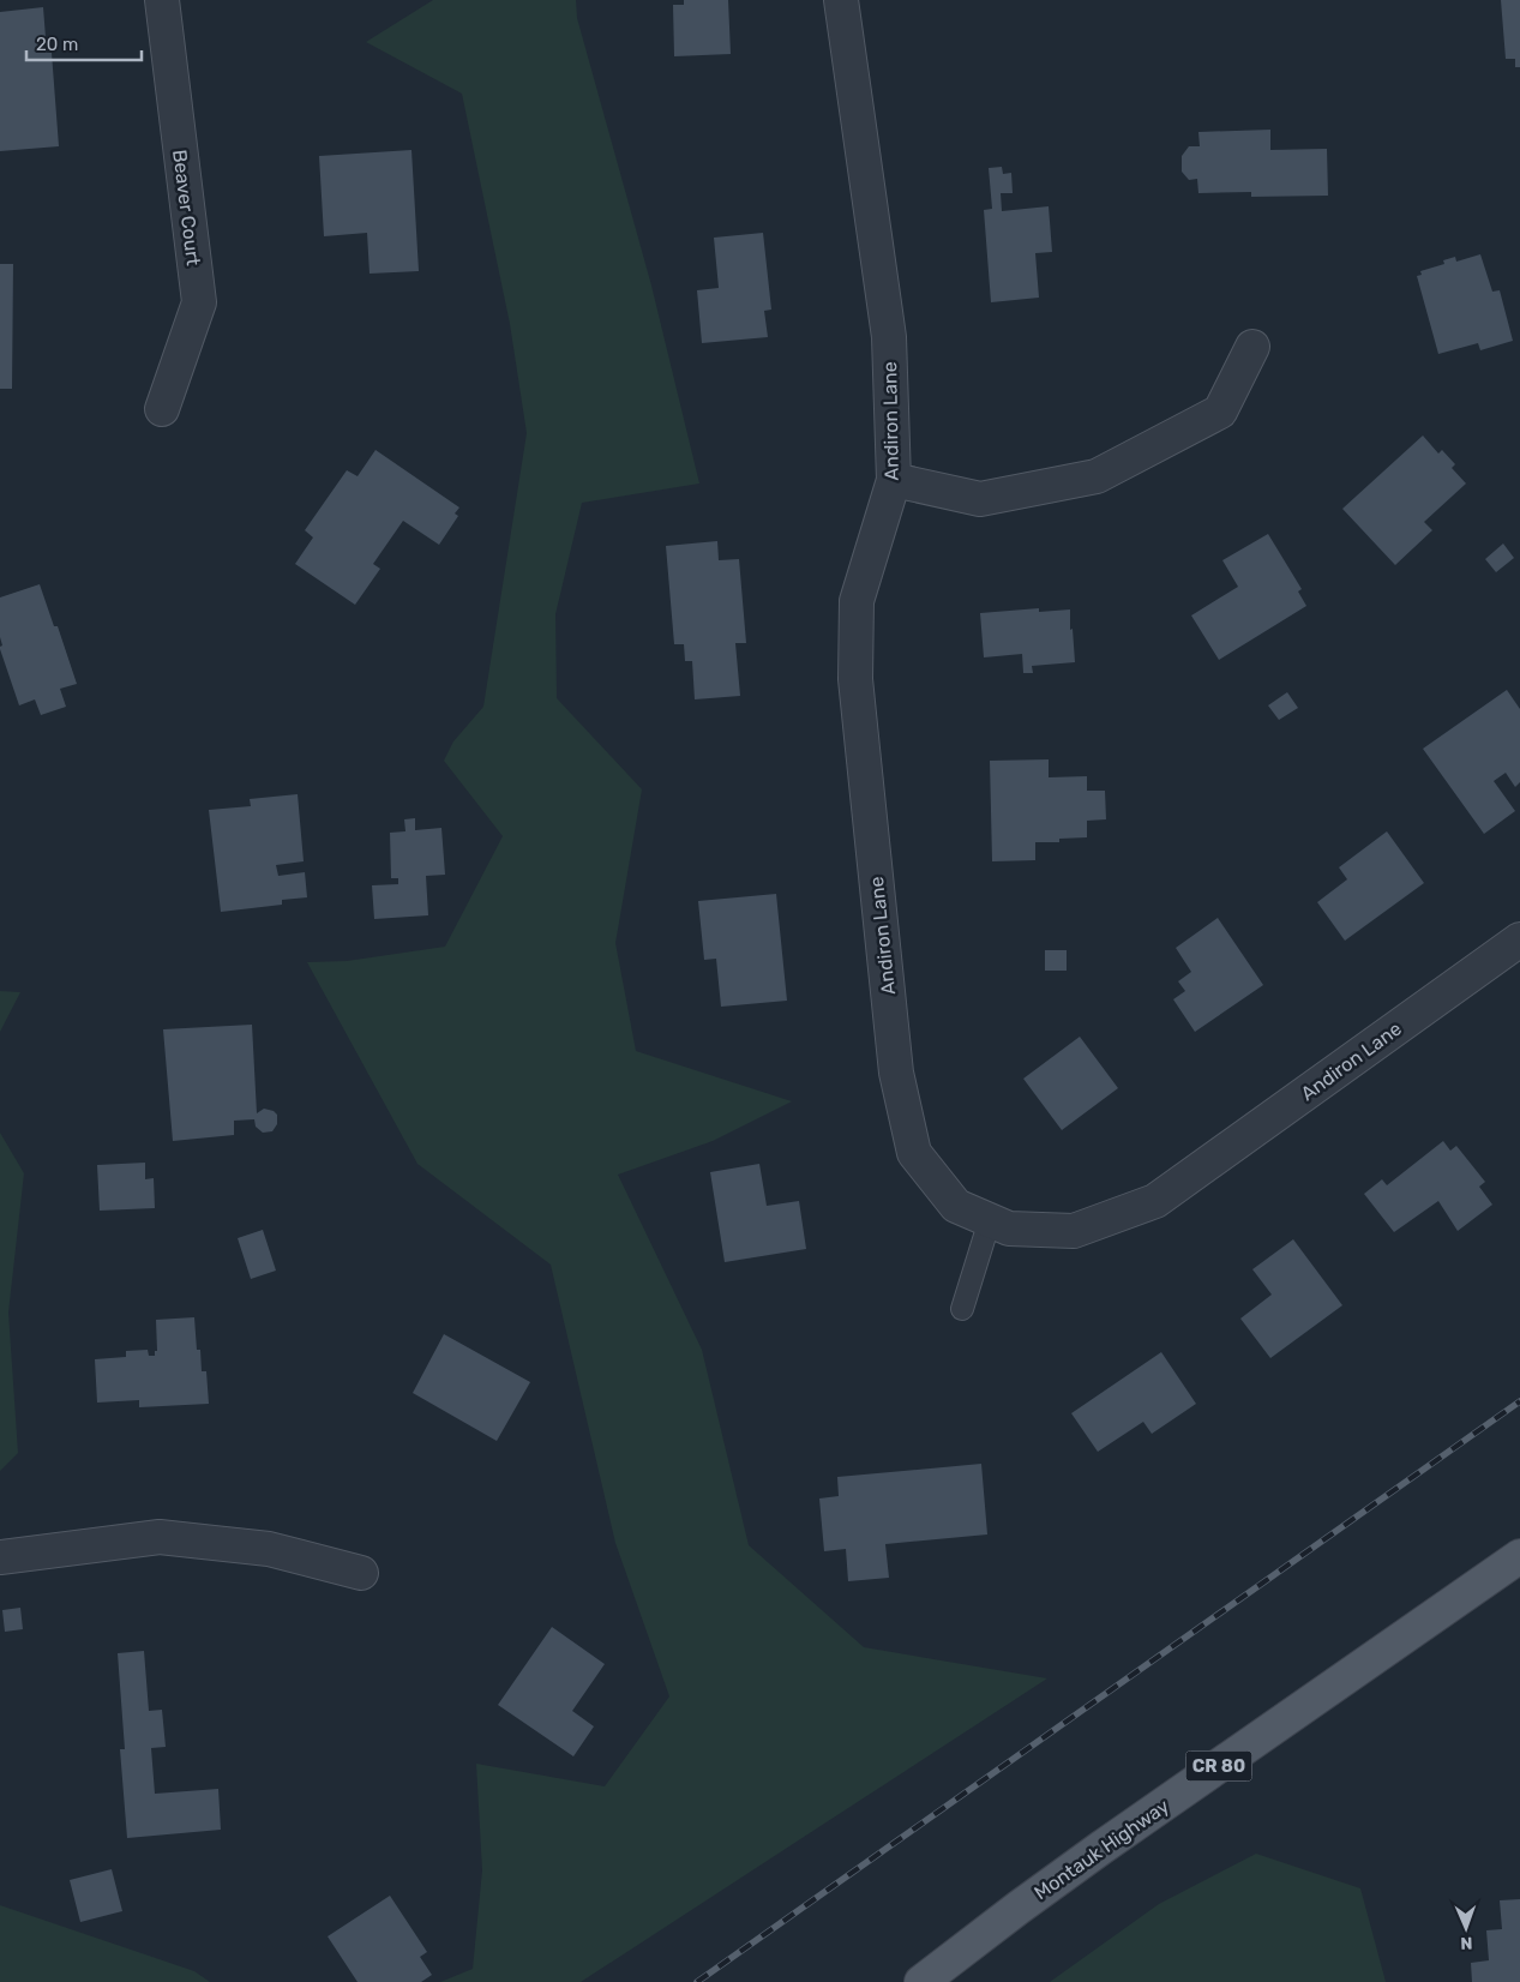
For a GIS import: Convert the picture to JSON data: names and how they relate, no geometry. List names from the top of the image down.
{
  "streets": {
    "main road": ["CR 80", "Montauk Highway"],
    "street": ["Beaver Court", "Andiron Lane"]
  },
  "scale_bar": "20 m",
  "north": "bottom"
}
